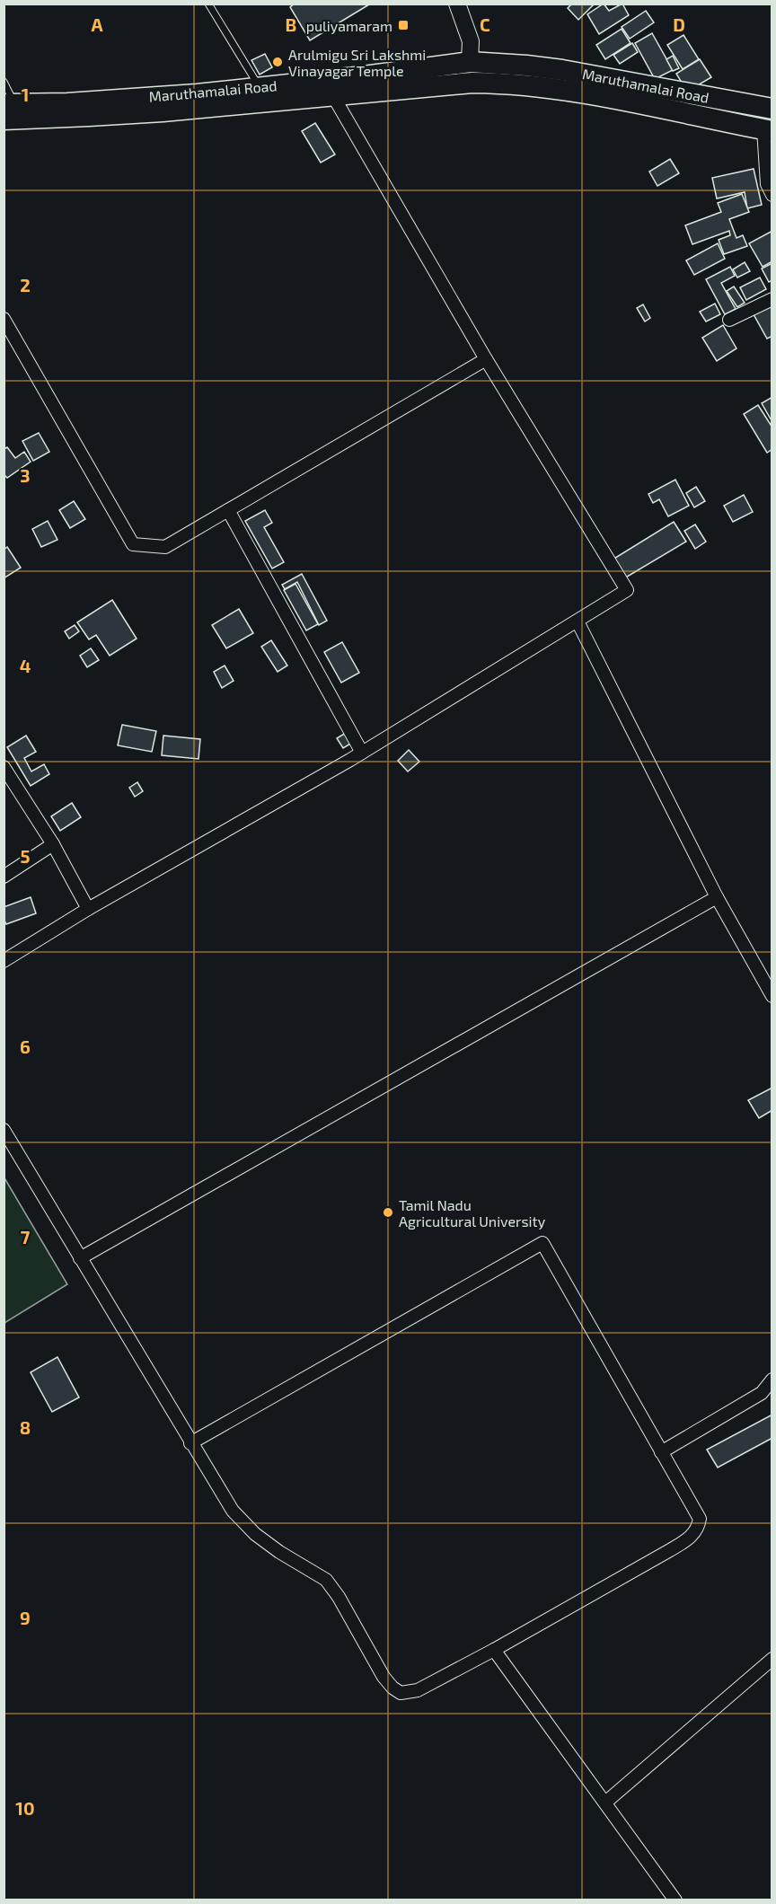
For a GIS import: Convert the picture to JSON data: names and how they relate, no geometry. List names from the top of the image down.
{
  "streets": {
    "main road": ["Maruthamalai Road"]
  },
  "places": {
    "transit": ["puliyamaram"],
    "other": ["Arulmigu Sri Lakshmi Vinayagar Temple", "Tamil Nadu Agricultural University"]
  },
  "grid": {
    "columns": [
      "A",
      "B",
      "C",
      "D"
    ],
    "rows": [
      "1",
      "2",
      "3",
      "4",
      "5",
      "6",
      "7",
      "8",
      "9",
      "10"
    ]
  }
}
